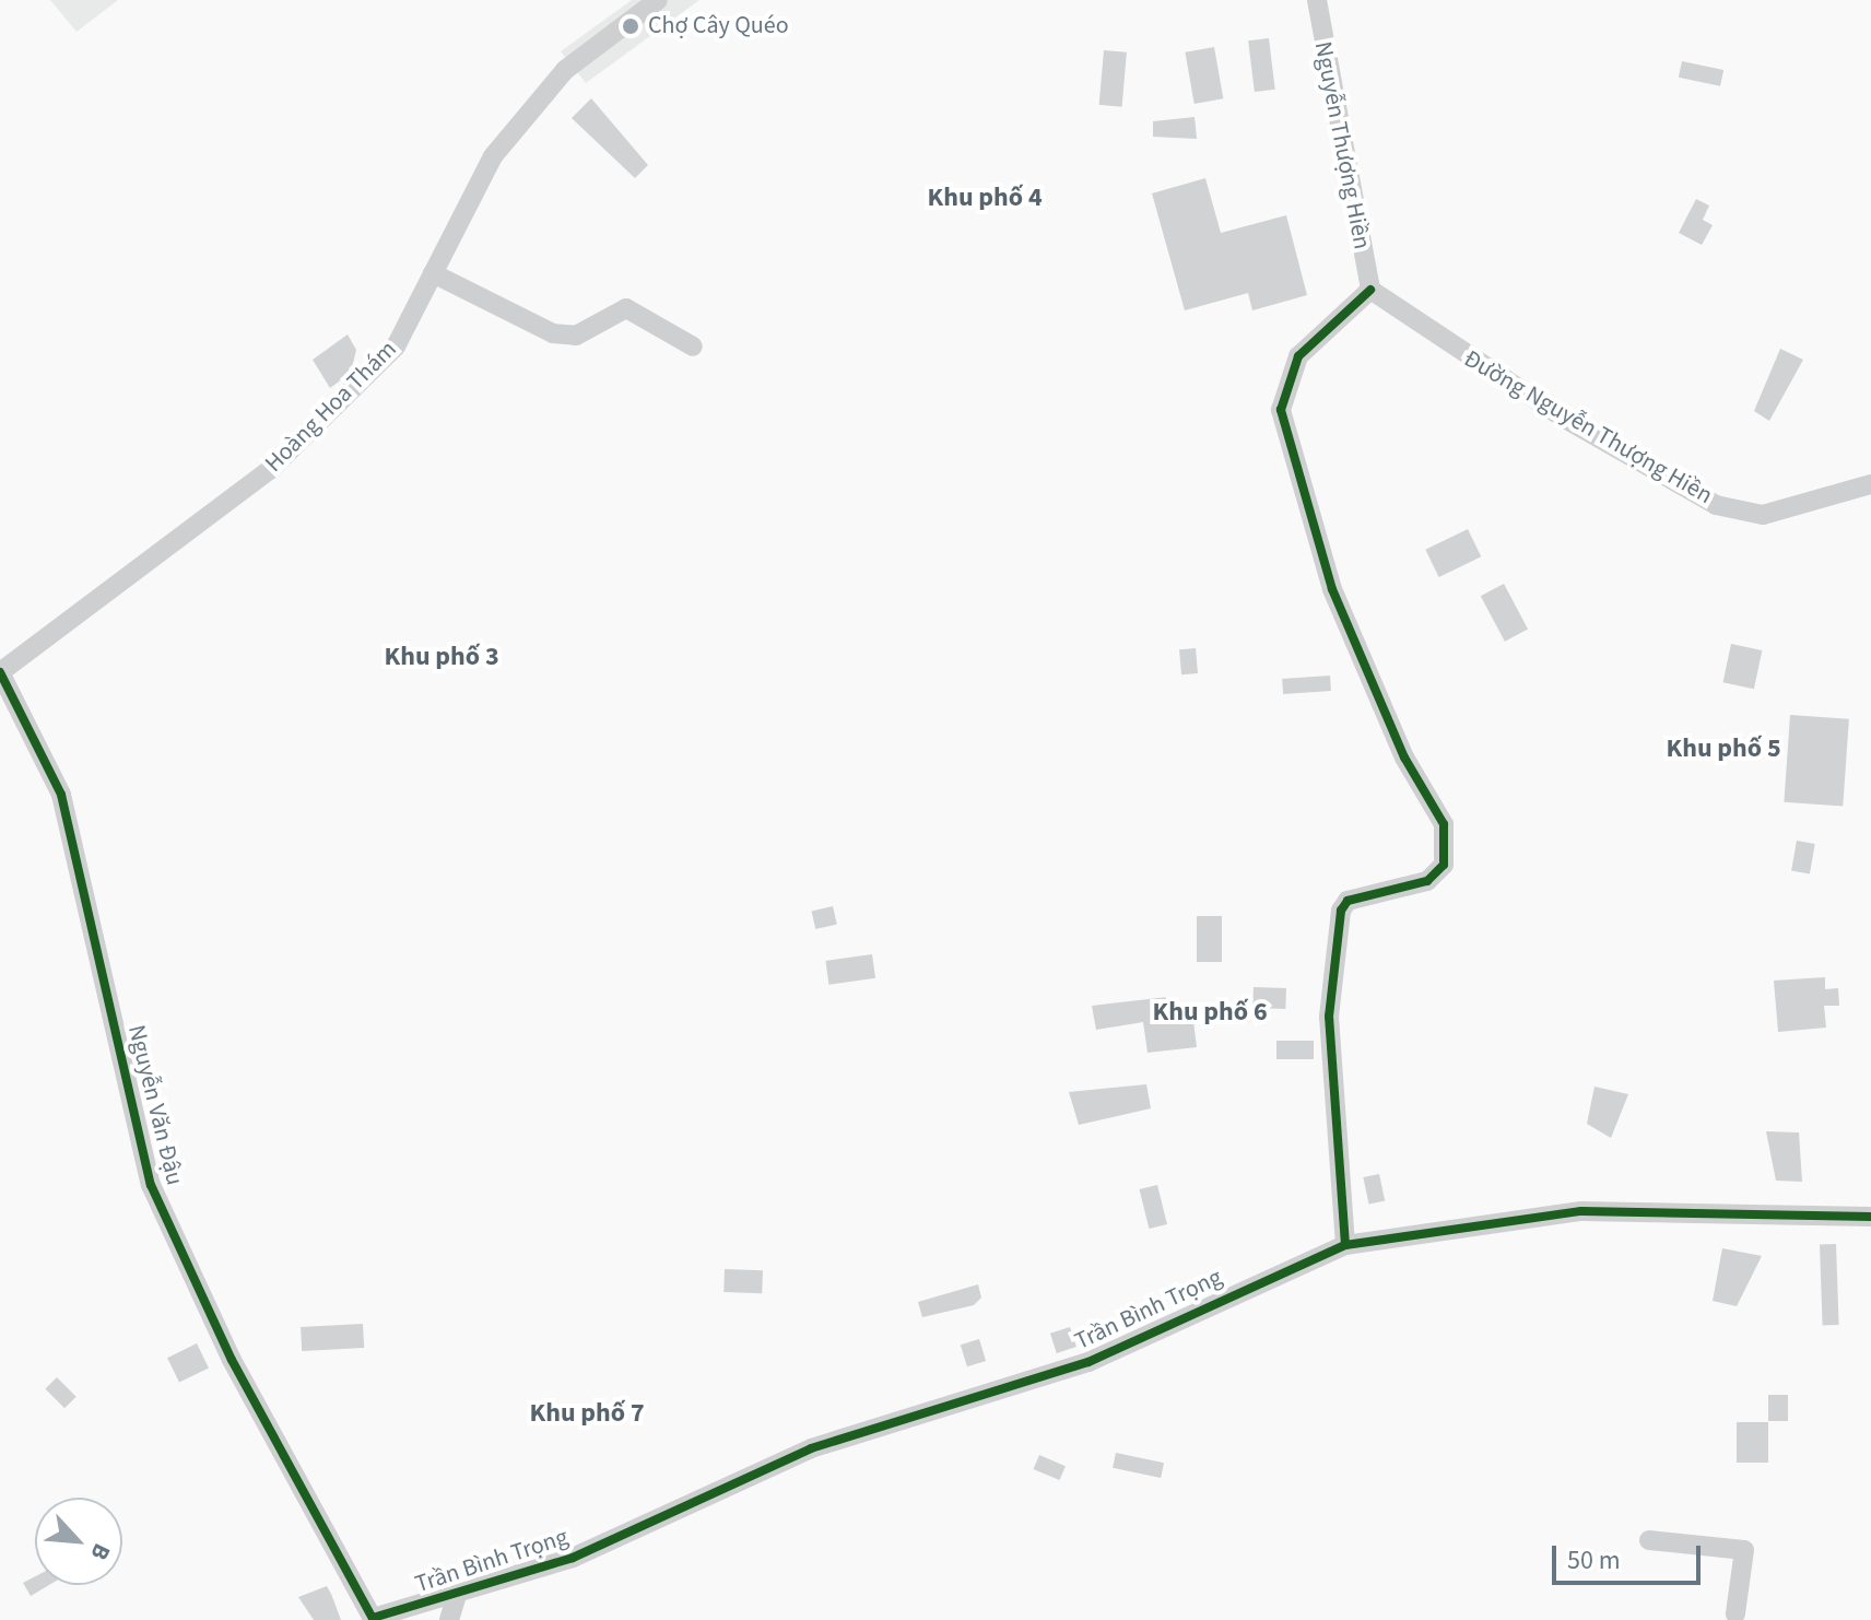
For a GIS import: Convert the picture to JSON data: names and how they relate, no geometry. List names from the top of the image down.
{
  "streets": {
    "street": [
      "Nguyễn Thượng Hiền",
      "Hoàng Hoa Thám",
      "Đường Nguyễn Thượng Hiền",
      "Nguyễn Văn Đậu",
      "Trần Bình Trọng"
    ]
  },
  "crossings": [
    ["Nguyễn Thượng Hiền", "Đường Nguyễn Thượng Hiền"],
    ["Hoàng Hoa Thám", "Nguyễn Văn Đậu"],
    ["Nguyễn Văn Đậu", "Trần Bình Trọng"]
  ],
  "districts": [
    "Khu phố 4",
    "Khu phố 3",
    "Khu phố 5",
    "Khu phố 6",
    "Khu phố 7"
  ],
  "places": ["Chợ Cây Quéo"],
  "scale_bar": "50 m",
  "north": "bottom right"
}
